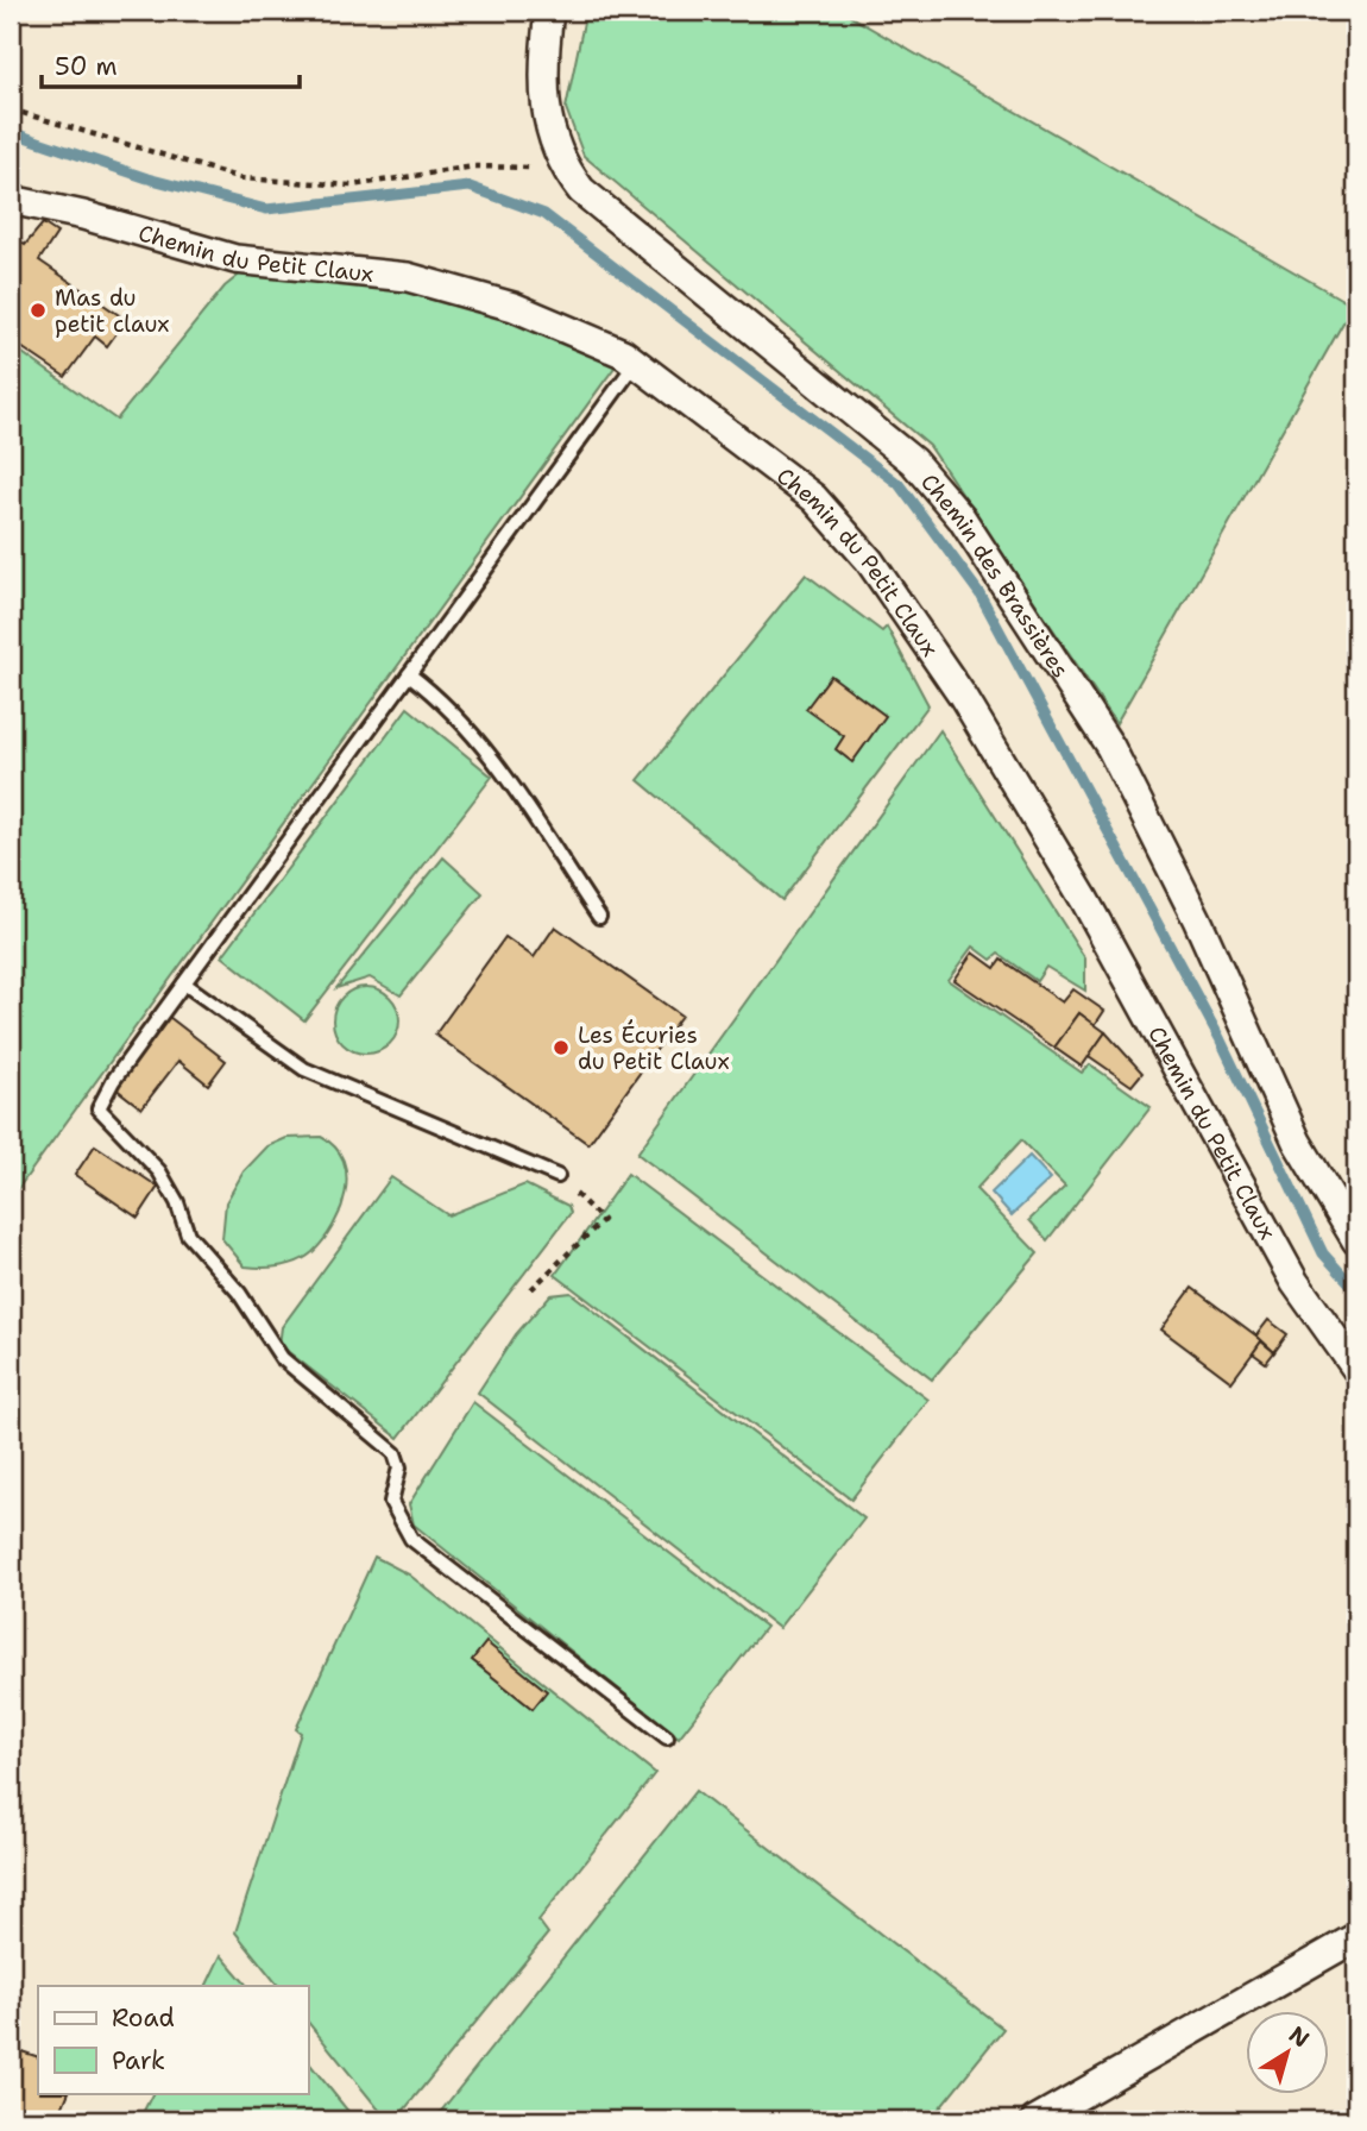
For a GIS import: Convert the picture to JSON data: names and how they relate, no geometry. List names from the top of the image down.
{
  "streets": {
    "street": ["Chemin du Petit Claux", "Chemin des Brassières"]
  },
  "places": ["Mas du petit claux", "Les Écuries du Petit Claux"],
  "legend": ["Road", "Park"],
  "scale_bar": "50 m",
  "north": "top right"
}
